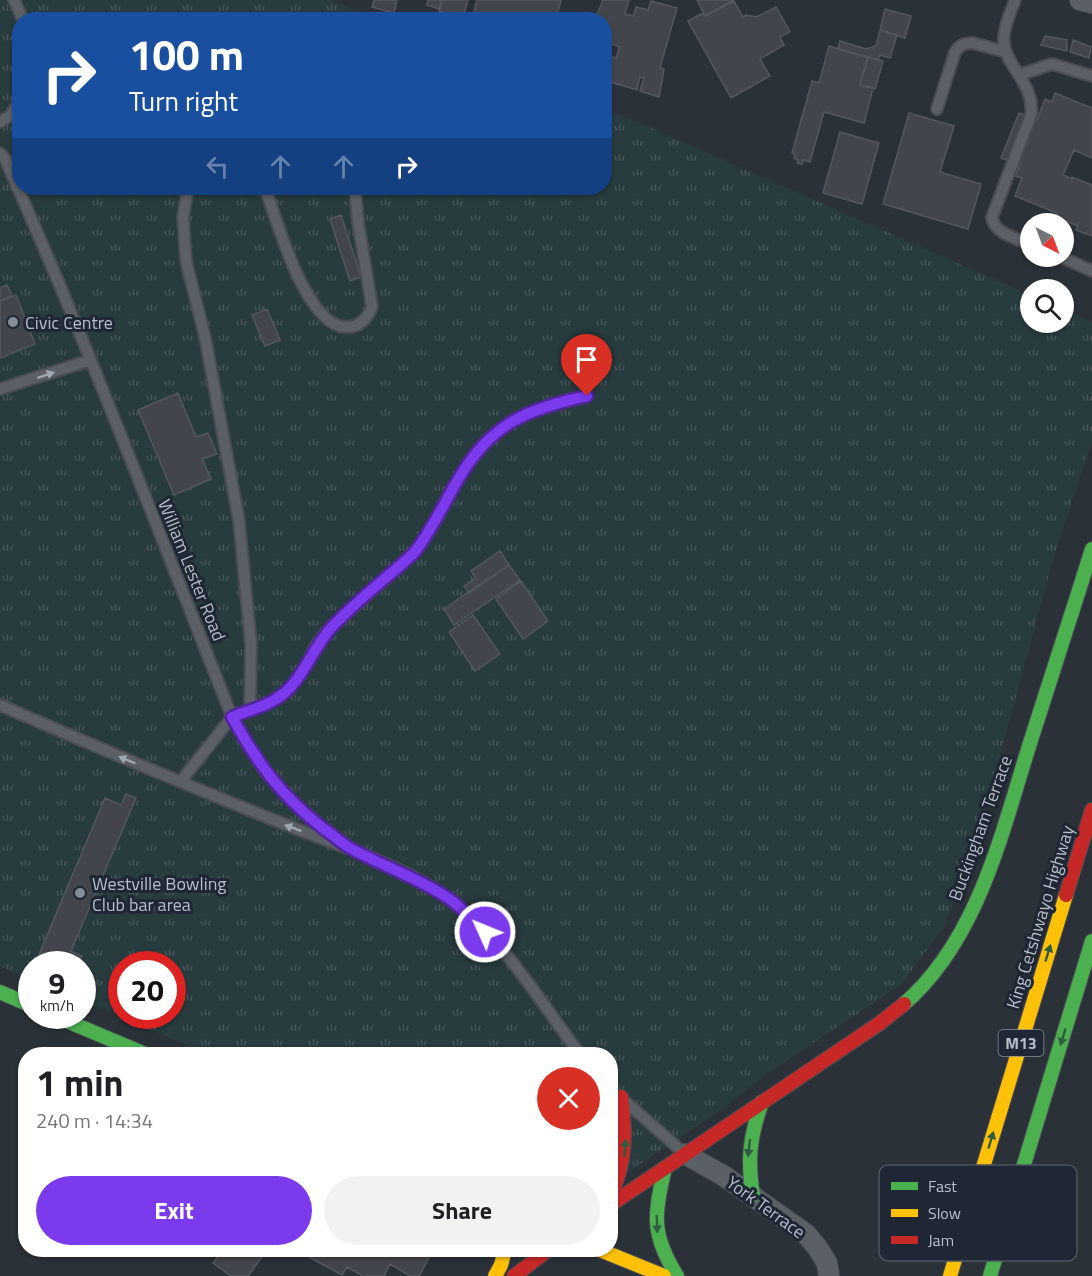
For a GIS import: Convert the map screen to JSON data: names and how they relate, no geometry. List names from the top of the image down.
{
  "streets": {
    "main road": ["Buckingham Terrace", "King Cetshwayo Highway", "M13"],
    "street": ["York Terrace"],
    "lane": ["William Lester Road"]
  },
  "crossings": [
    ["Buckingham Terrace", "York Terrace"]
  ],
  "places": ["Civic Centre", "Westville Bowling Club bar area"],
  "legend": ["Fast", "Slow", "Jam"],
  "north": "bottom right",
  "page": {
    "turn": ["100 m", "Turn right"],
    "speed": "9 km/h",
    "limit": "20",
    "heading": ["1 min", "240 m · 14:34"],
    "buttons": ["Exit", "Share"]
  }
}
